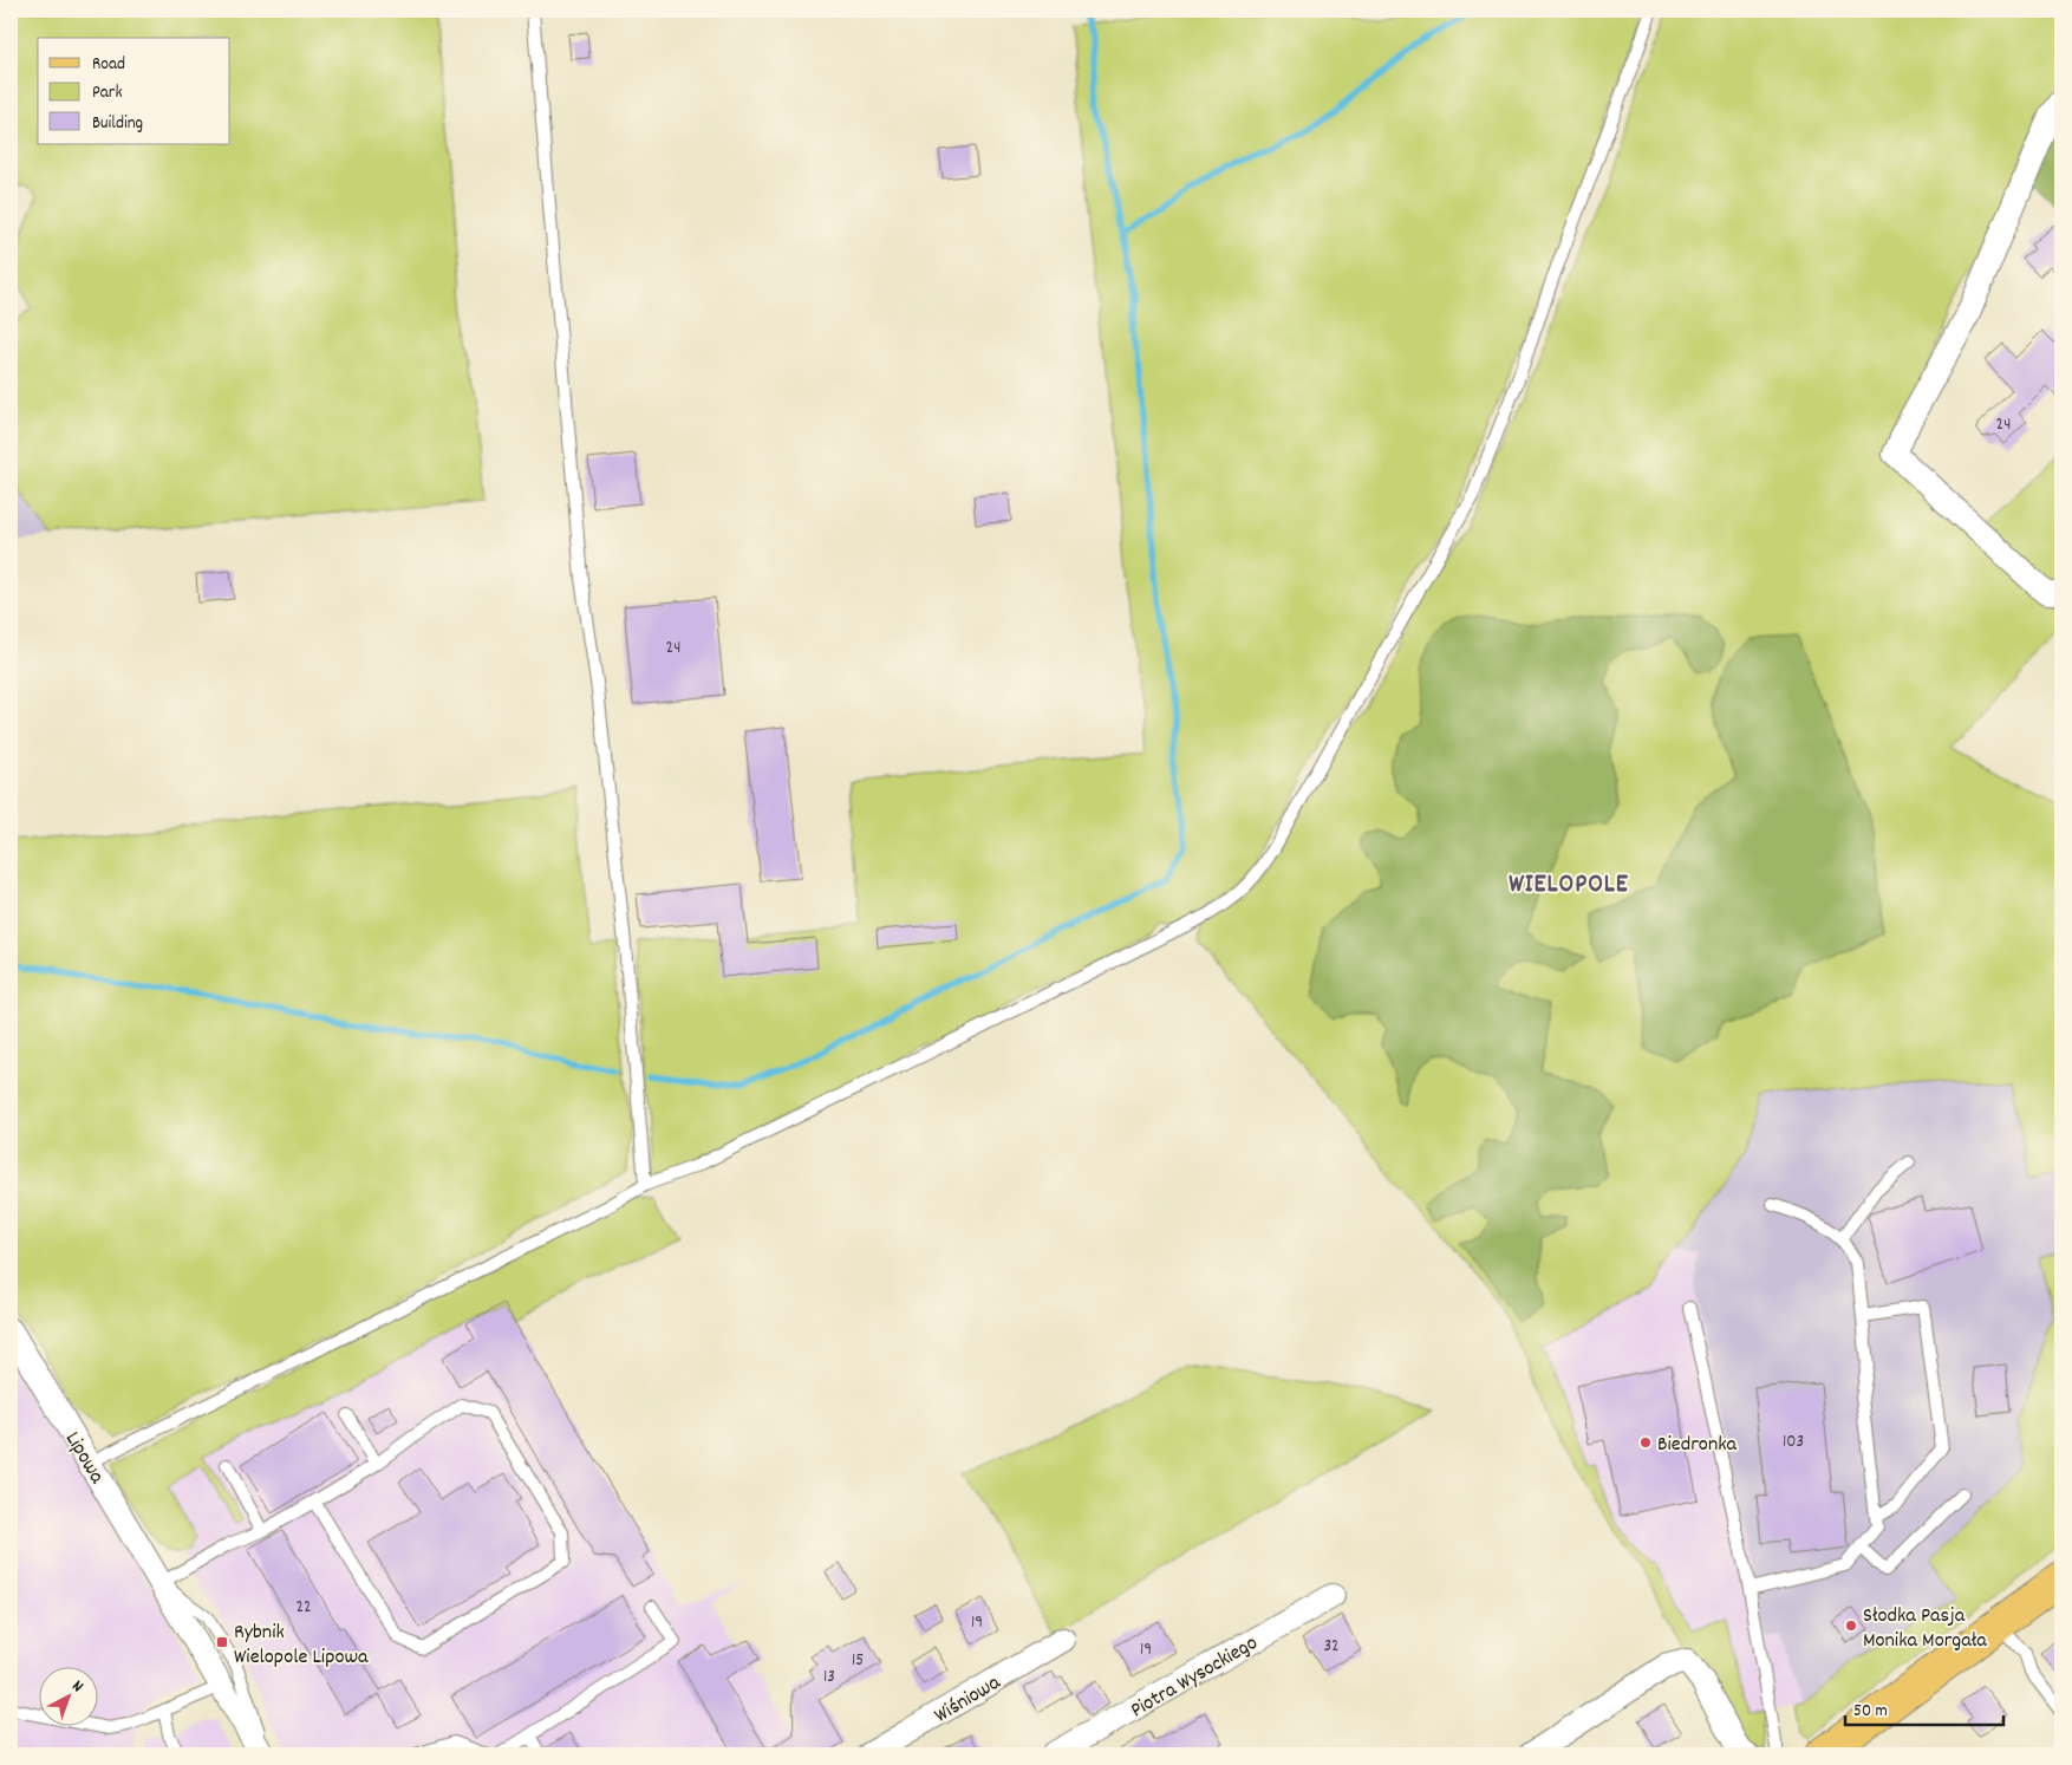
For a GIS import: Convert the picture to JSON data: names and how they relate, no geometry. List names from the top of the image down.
{
  "streets": {
    "street": ["Lipowa", "Piotra Wysockiego", "Wiśniowa"]
  },
  "districts": ["WIELOPOLE"],
  "places": {
    "other": ["Biedronka", "Słodka Pasja Monika Morgała"],
    "transit": ["Rybnik Wielopole Lipowa"]
  },
  "house_numbers": [
    "24",
    "24",
    "103",
    "22",
    "19",
    "32",
    "19",
    "15",
    "13"
  ],
  "legend": ["Road", "Park", "Building"],
  "scale_bar": "50 m",
  "north": "top right"
}
